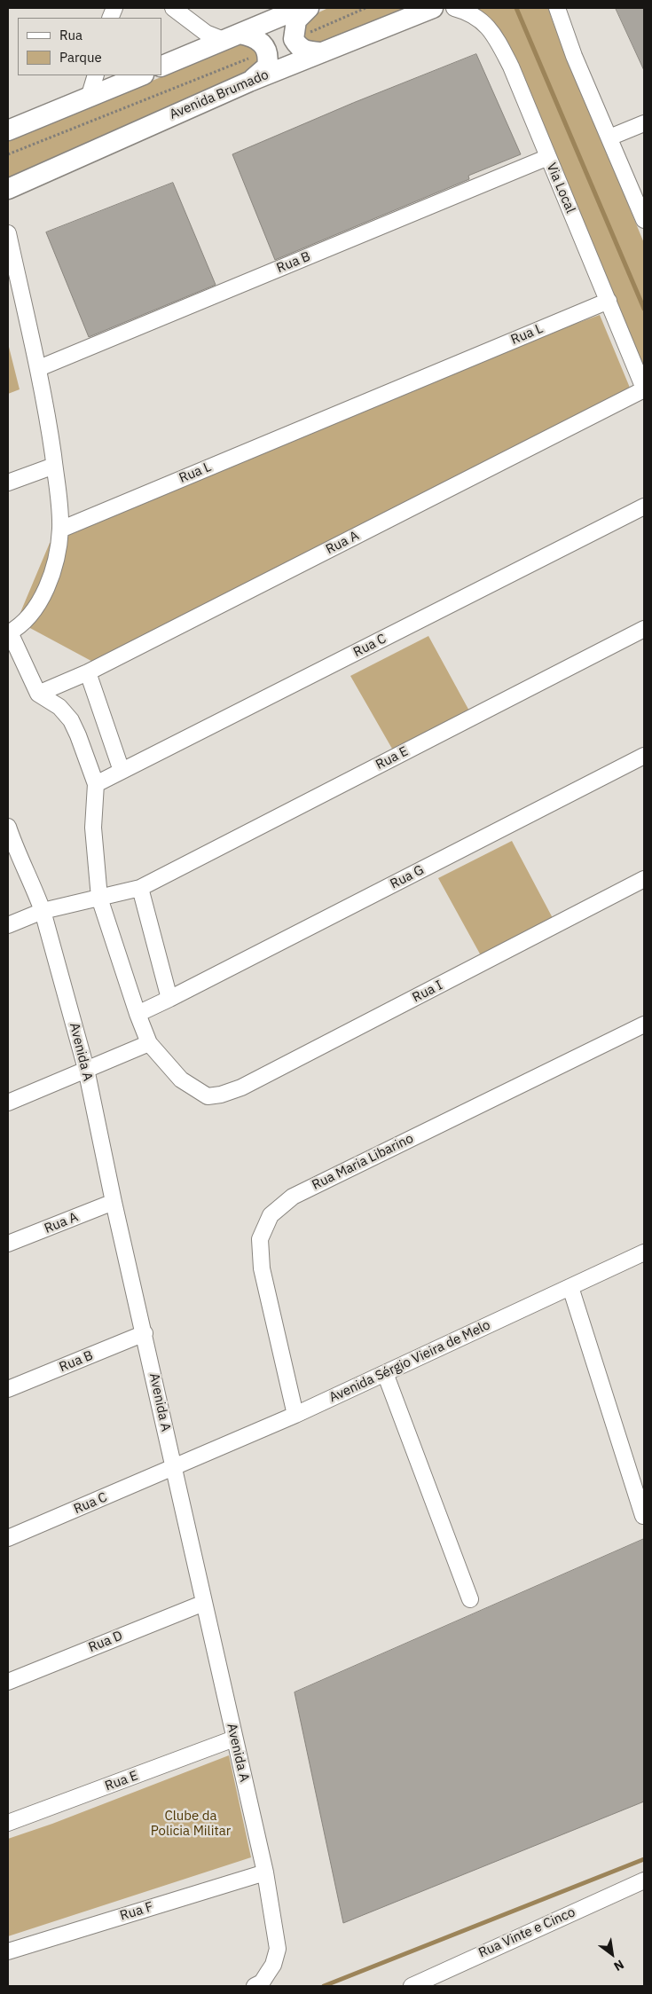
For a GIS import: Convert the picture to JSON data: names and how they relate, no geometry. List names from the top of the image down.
{
  "streets": {
    "main road": ["Avenida Brumado"],
    "street": [
      "Via Local",
      "Rua B",
      "Rua L",
      "Rua A",
      "Rua C",
      "Rua E",
      "Rua G",
      "Rua I",
      "Avenida A",
      "Rua Maria Libarino",
      "Avenida Sérgio Vieira de Melo",
      "Rua D",
      "Rua F",
      "Rua Vinte e Cinco"
    ]
  },
  "crossings": [
    ["Via Local", "Rua B"],
    ["Via Local", "Rua L"],
    ["Via Local", "Rua A"],
    ["Rua B", "Avenida A"],
    ["Rua A", "Avenida A"],
    ["Rua C", "Avenida A"],
    ["Rua C", "Avenida Sérgio Vieira de Melo"],
    ["Rua E", "Avenida A"],
    ["Avenida A", "Avenida Sérgio Vieira de Melo"],
    ["Avenida A", "Rua D"],
    ["Avenida A", "Rua F"],
    ["Rua Maria Libarino", "Avenida Sérgio Vieira de Melo"]
  ],
  "parks": ["Clube da Policia Militar"],
  "legend": ["Rua", "Parque"],
  "north": "bottom right"
}
